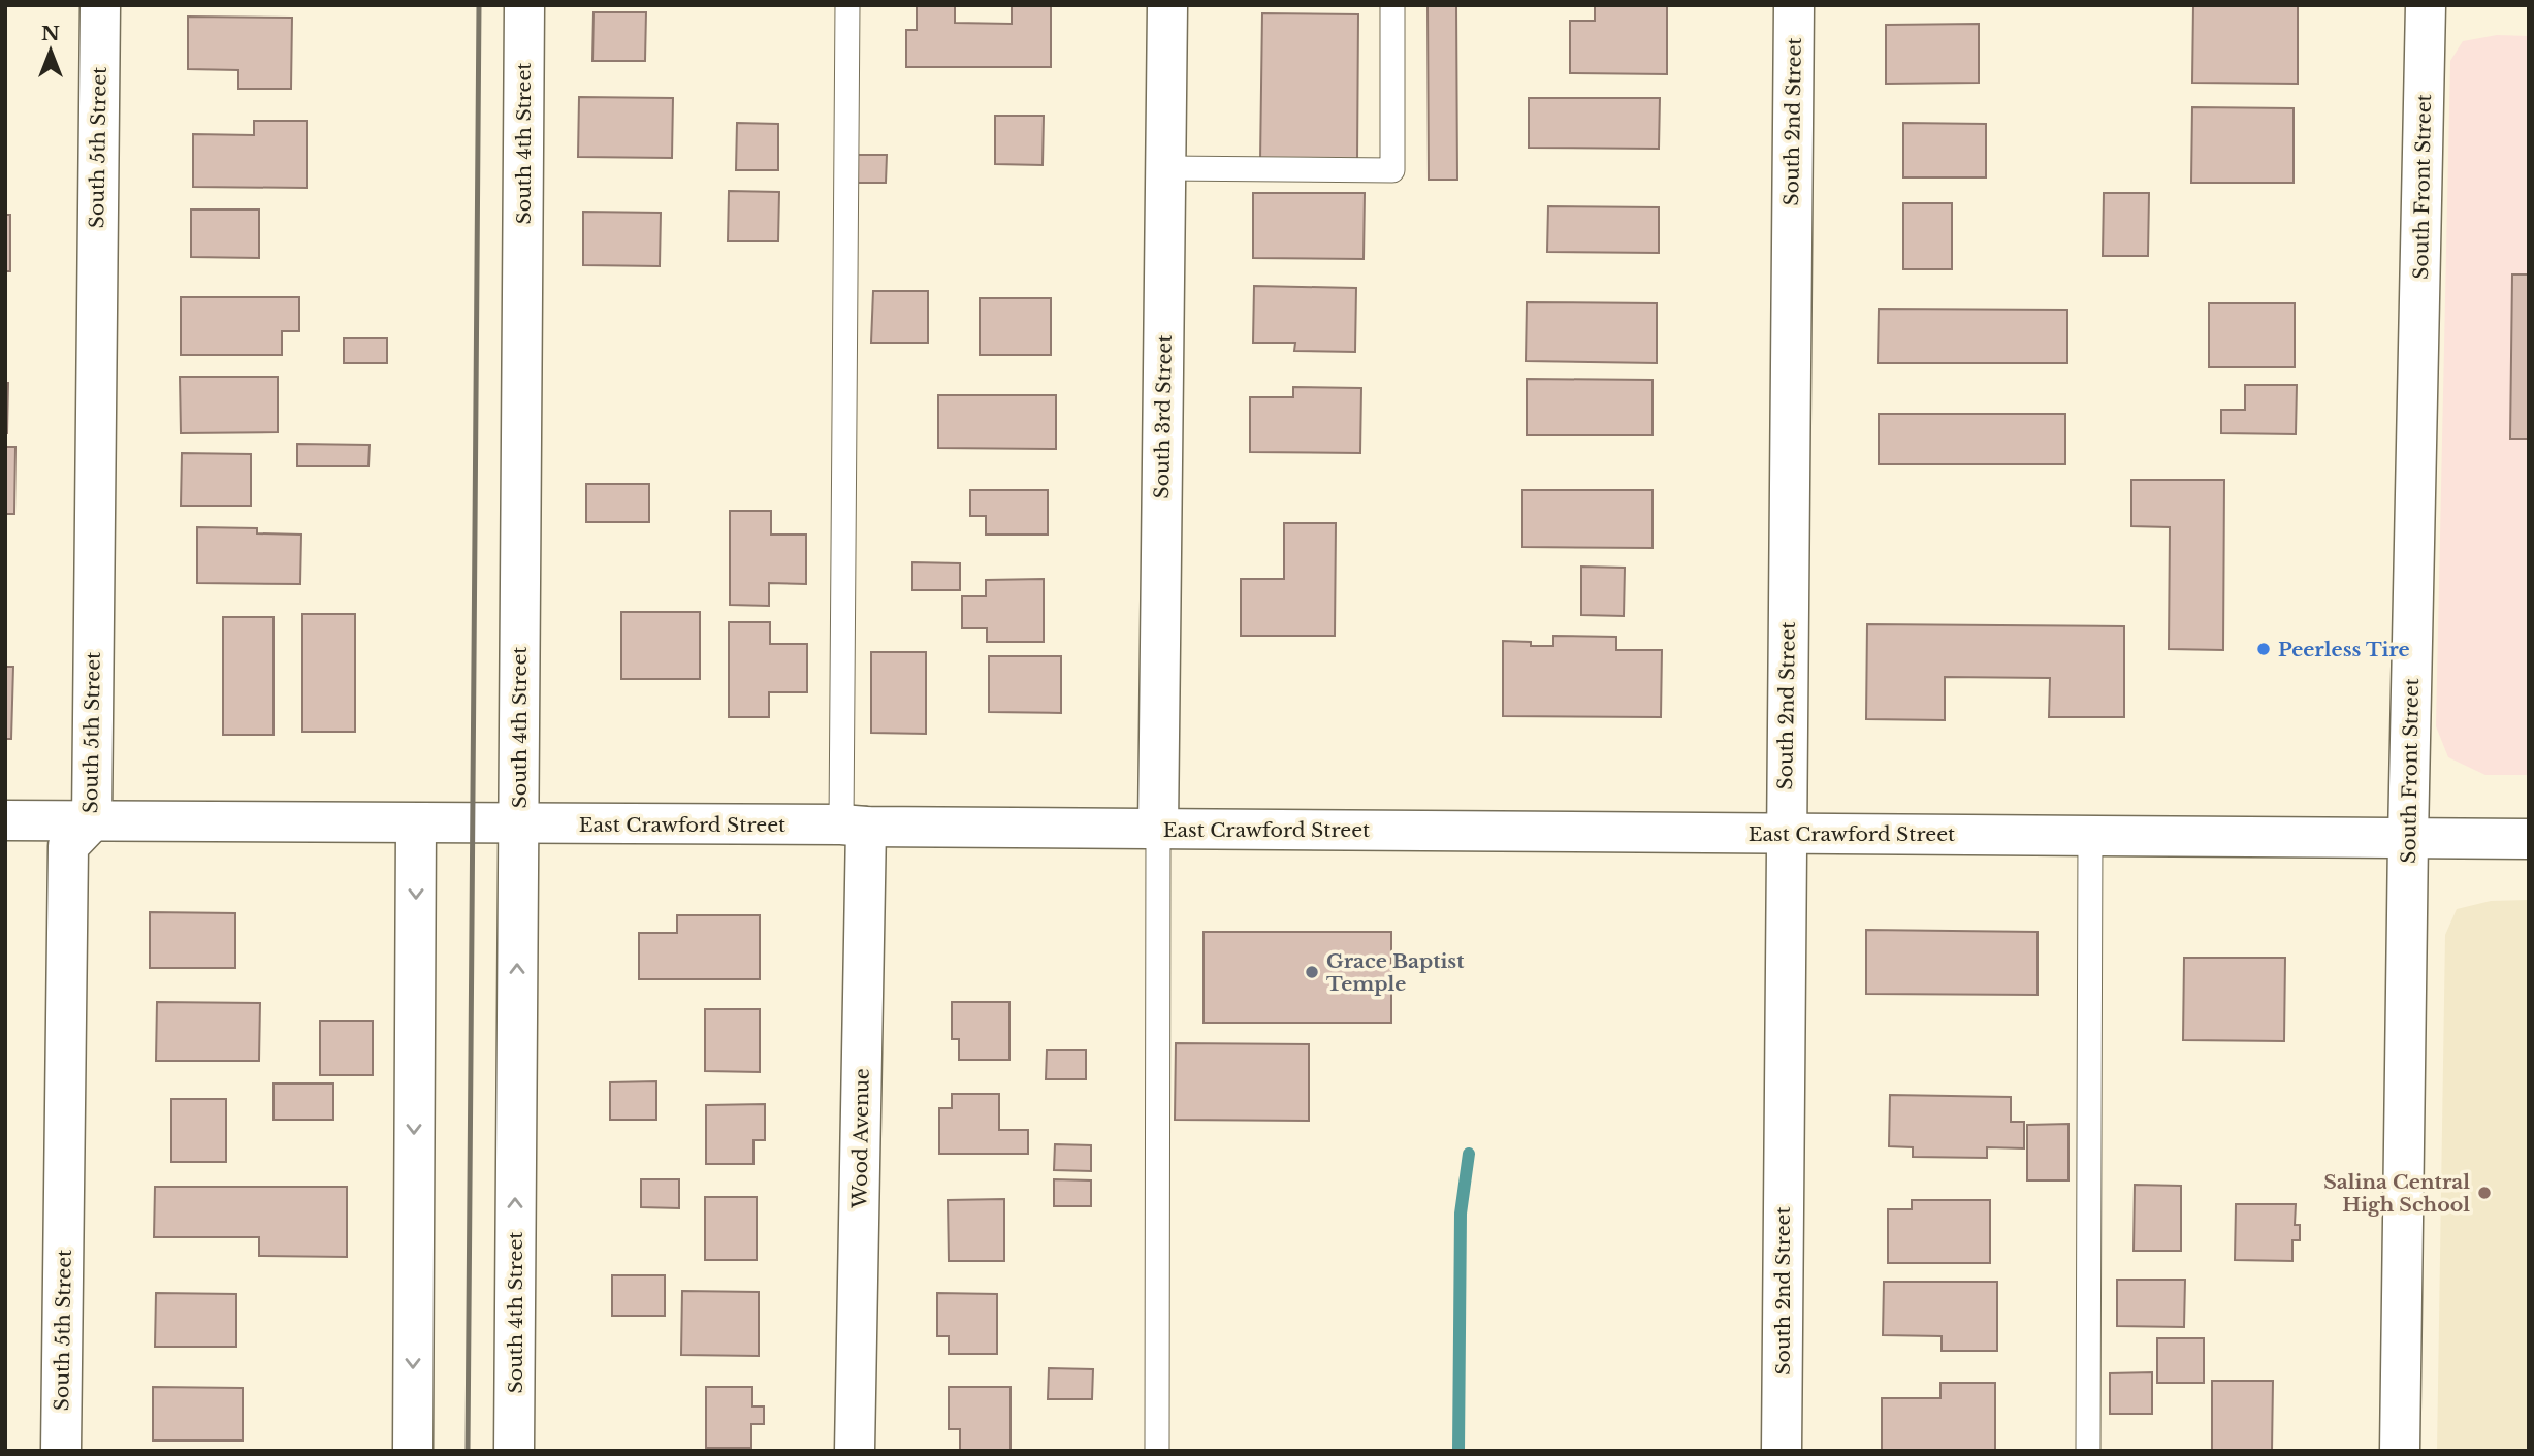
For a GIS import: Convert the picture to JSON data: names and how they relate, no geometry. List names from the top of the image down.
{
  "streets": {
    "street": [
      "South 2nd Street",
      "South 4th Street",
      "South 5th Street",
      "South Front Street",
      "South 3rd Street",
      "East Crawford Street",
      "Wood Avenue"
    ]
  },
  "crossings": [
    ["South 2nd Street", "East Crawford Street"],
    ["South 4th Street", "East Crawford Street"],
    ["South 5th Street", "East Crawford Street"],
    ["South Front Street", "East Crawford Street"],
    ["South 3rd Street", "East Crawford Street"],
    ["East Crawford Street", "Wood Avenue"]
  ],
  "places": ["Peerless Tire", "Grace Baptist Temple", "Salina Central High School"],
  "north": "top"
}
